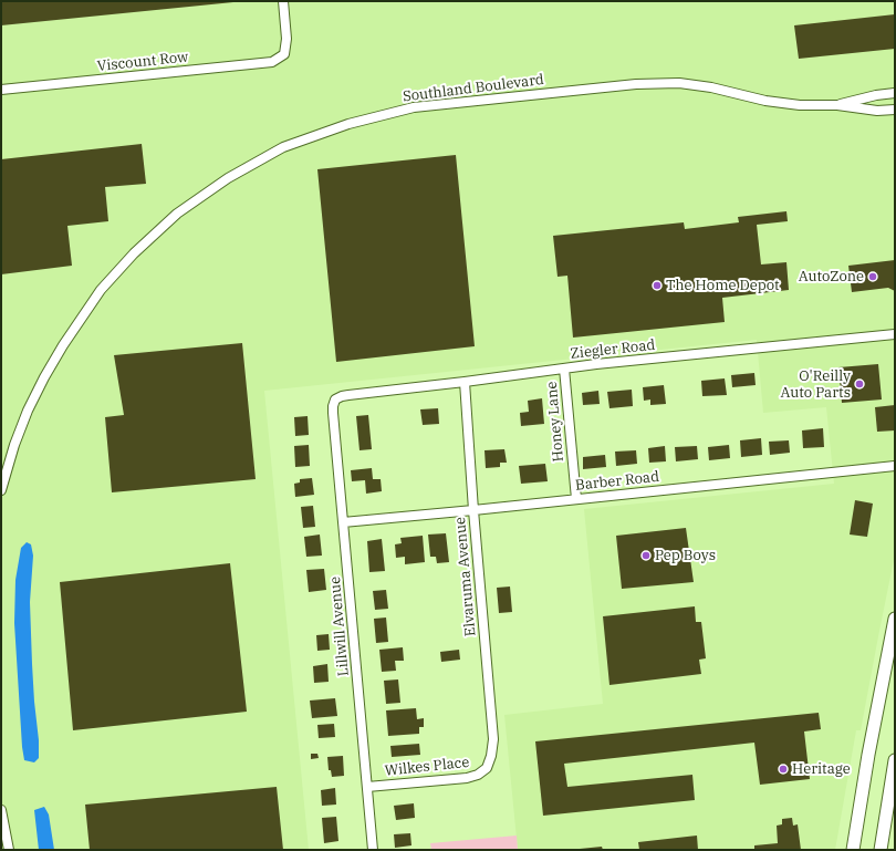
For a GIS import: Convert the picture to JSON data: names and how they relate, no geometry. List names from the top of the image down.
{
  "streets": {
    "street": [
      "Viscount Row",
      "Southland Boulevard",
      "Ziegler Road",
      "Honey Lane",
      "Barber Road",
      "Elvaruma Avenue",
      "Lillwill Avenue",
      "Wilkes Place"
    ]
  },
  "crossings": [
    ["Ziegler Road", "Honey Lane"],
    ["Ziegler Road", "Elvaruma Avenue"],
    ["Ziegler Road", "Lillwill Avenue"],
    ["Honey Lane", "Barber Road"],
    ["Barber Road", "Elvaruma Avenue"],
    ["Barber Road", "Lillwill Avenue"],
    ["Elvaruma Avenue", "Wilkes Place"],
    ["Lillwill Avenue", "Wilkes Place"]
  ],
  "places": [
    "AutoZone",
    "The Home Depot",
    "O'Reilly Auto Parts",
    "Pep Boys",
    "Heritage"
  ]
}
